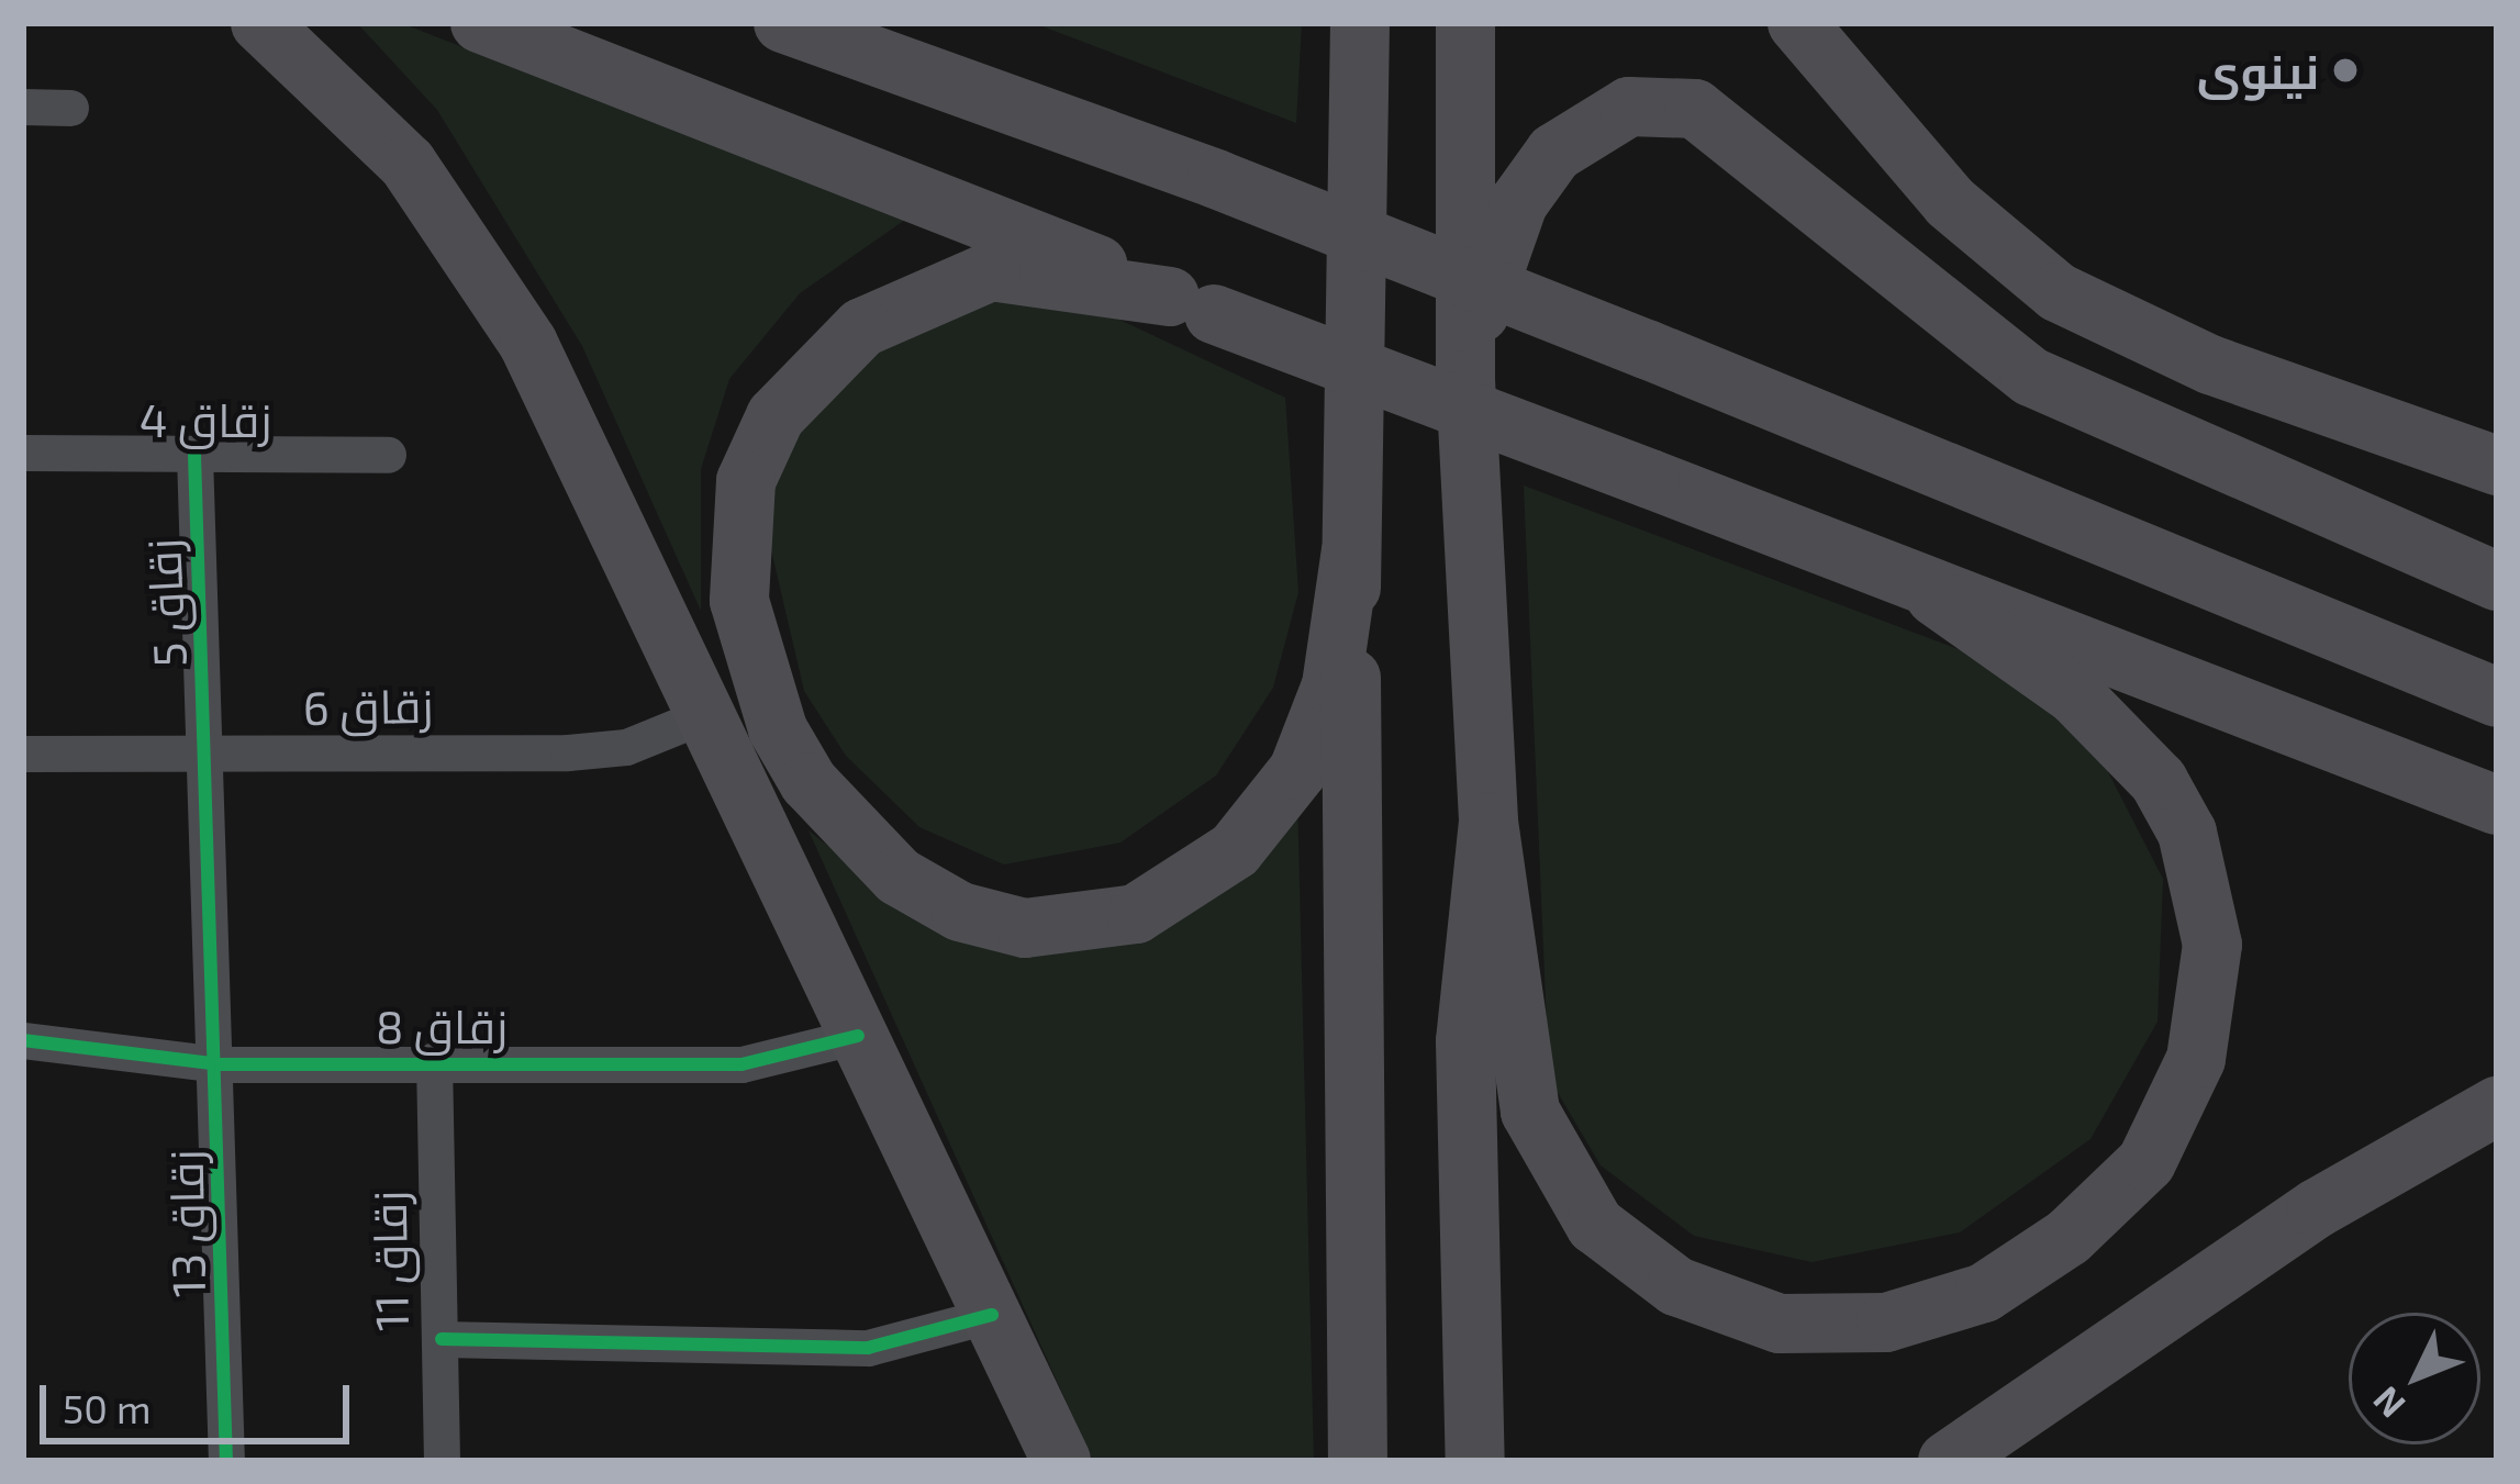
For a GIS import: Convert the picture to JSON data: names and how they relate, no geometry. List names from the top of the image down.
{
  "streets": {
    "street": [
      "زقاق 4",
      "زقاق 5",
      "زقاق 6",
      "زقاق 8",
      "زقاق 13",
      "زقاق 11"
    ]
  },
  "crossings": [
    ["زقاق 4", "زقاق 5"],
    ["زقاق 5", "زقاق 6"],
    ["زقاق 5", "زقاق 8"],
    ["زقاق 5", "زقاق 13"],
    ["زقاق 8", "زقاق 13"],
    ["زقاق 8", "زقاق 11"]
  ],
  "places": ["نينوى"],
  "scale_bar": "50 m",
  "north": "bottom left"
}
